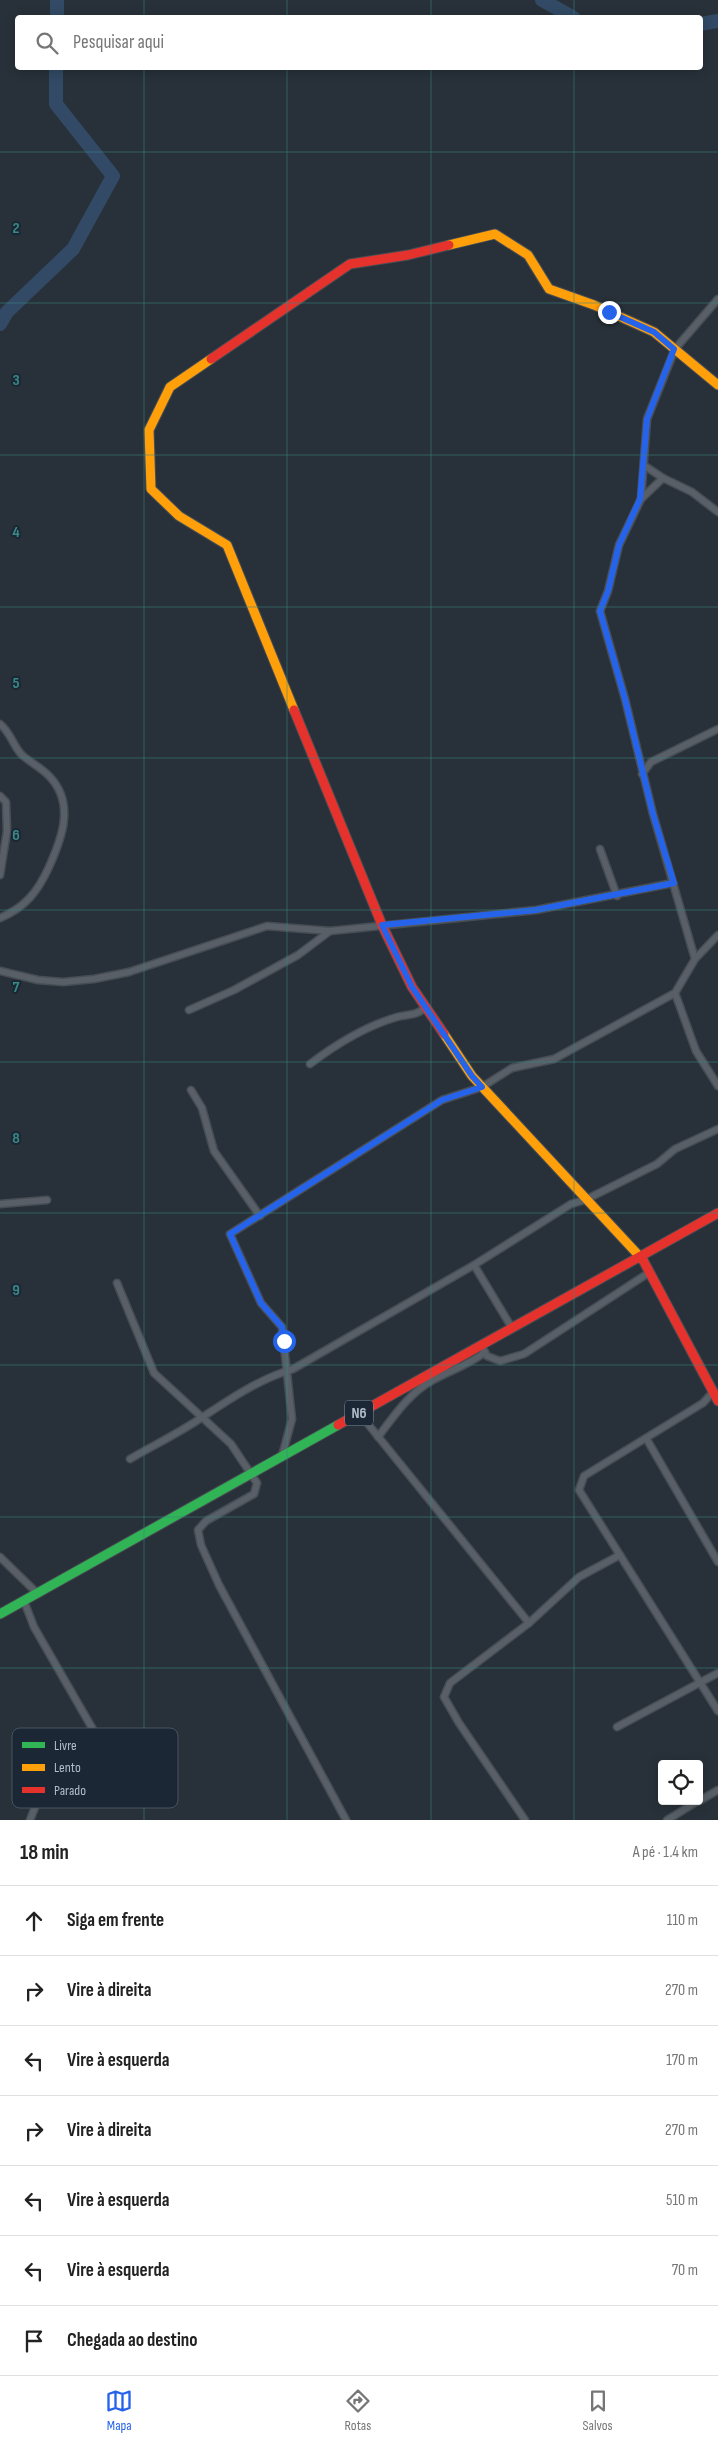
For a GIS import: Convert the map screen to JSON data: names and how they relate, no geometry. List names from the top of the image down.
{
  "streets": {
    "main road": ["N6"]
  },
  "legend": ["Livre", "Lento", "Parado"],
  "page": {
    "search": "Pesquisar aqui",
    "heading": ["18 min", "A pé · 1.4 km"],
    "list": [
      ["Siga em frente", "110 m"],
      ["Vire à direita", "270 m"],
      ["Vire à esquerda", "170 m"],
      ["Vire à direita", "270 m"],
      ["Vire à esquerda", "510 m"],
      ["Vire à esquerda", "70 m"],
      "Chegada ao destino"
    ],
    "nav": ["Mapa", "Rotas", "Salvos"]
  },
  "grid": {
    "rows": [
      "2",
      "3",
      "4",
      "5",
      "6",
      "7",
      "8",
      "9"
    ]
  }
}
